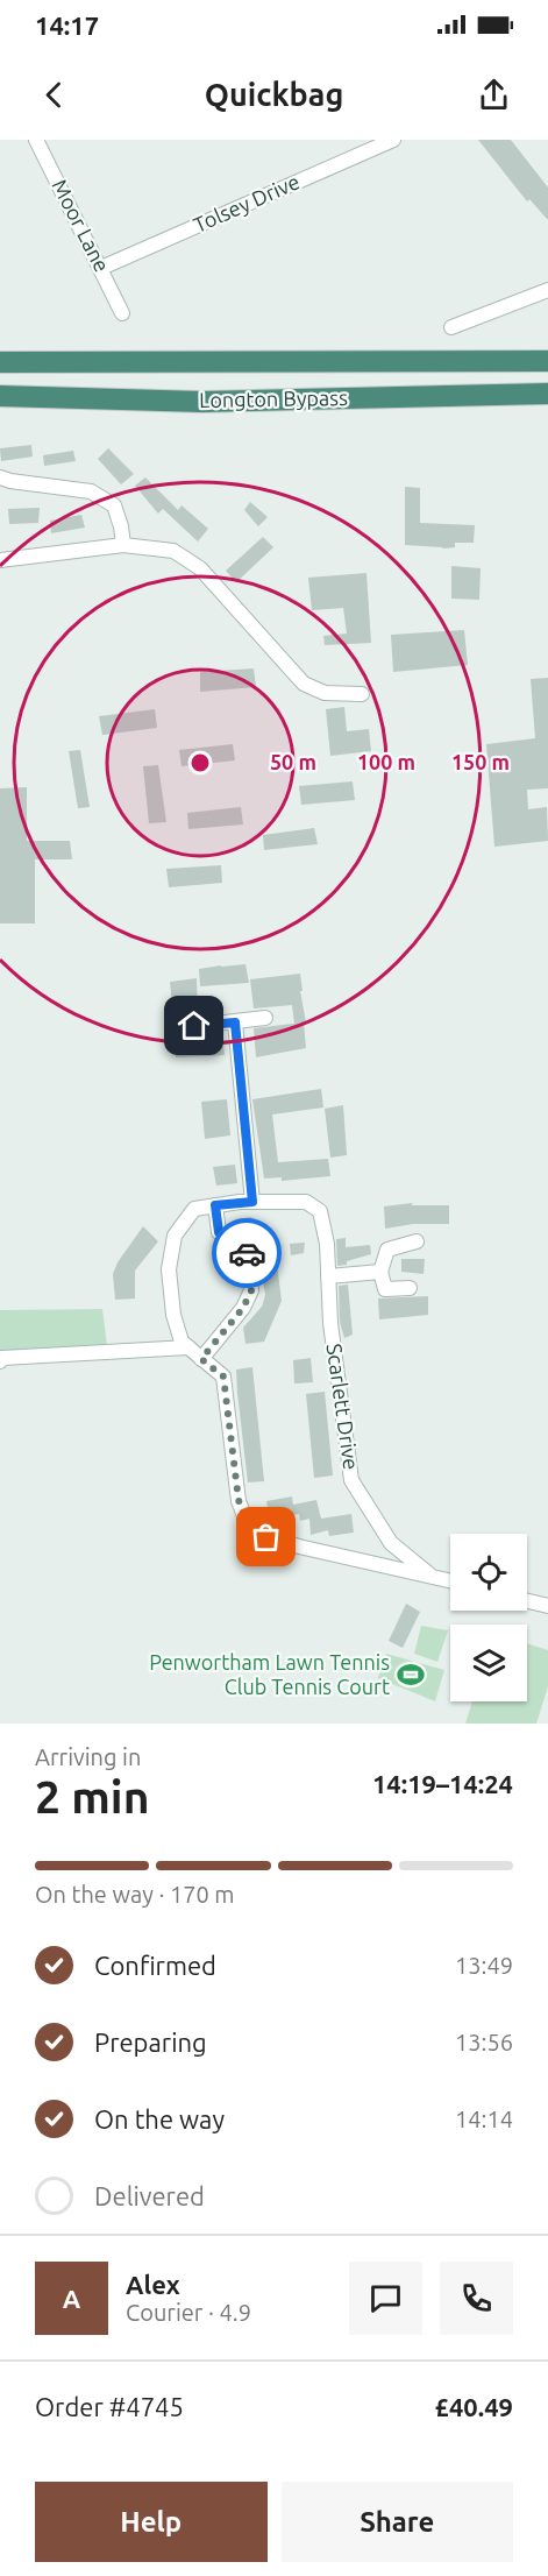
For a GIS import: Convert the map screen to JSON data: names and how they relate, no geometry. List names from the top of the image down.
{
  "streets": {
    "highway": ["Longton Bypass"],
    "street": ["Tolsey Drive", "Moor Lane", "Scarlett Drive"]
  },
  "crossings": [
    ["Tolsey Drive", "Moor Lane"]
  ],
  "places": {
    "sports": ["Penwortham Lawn Tennis Club Tennis Court"]
  },
  "page": {
    "status": "14:17",
    "header": "Quickbag",
    "heading": ["2 min", "Arriving in", "14:19–14:24"],
    "panel": [
      "Alex",
      "Courier · 4.9",
      "Order #4745",
      "£40.49"
    ],
    "bar": "On the way · 170 m",
    "list": [
      ["Confirmed", "13:49"],
      ["Preparing", "13:56"],
      ["On the way", "14:14"],
      "Delivered"
    ],
    "round": "A",
    "buttons": ["Help", "Share"]
  },
  "rings": ["50 m", "100 m", "150 m"]
}
